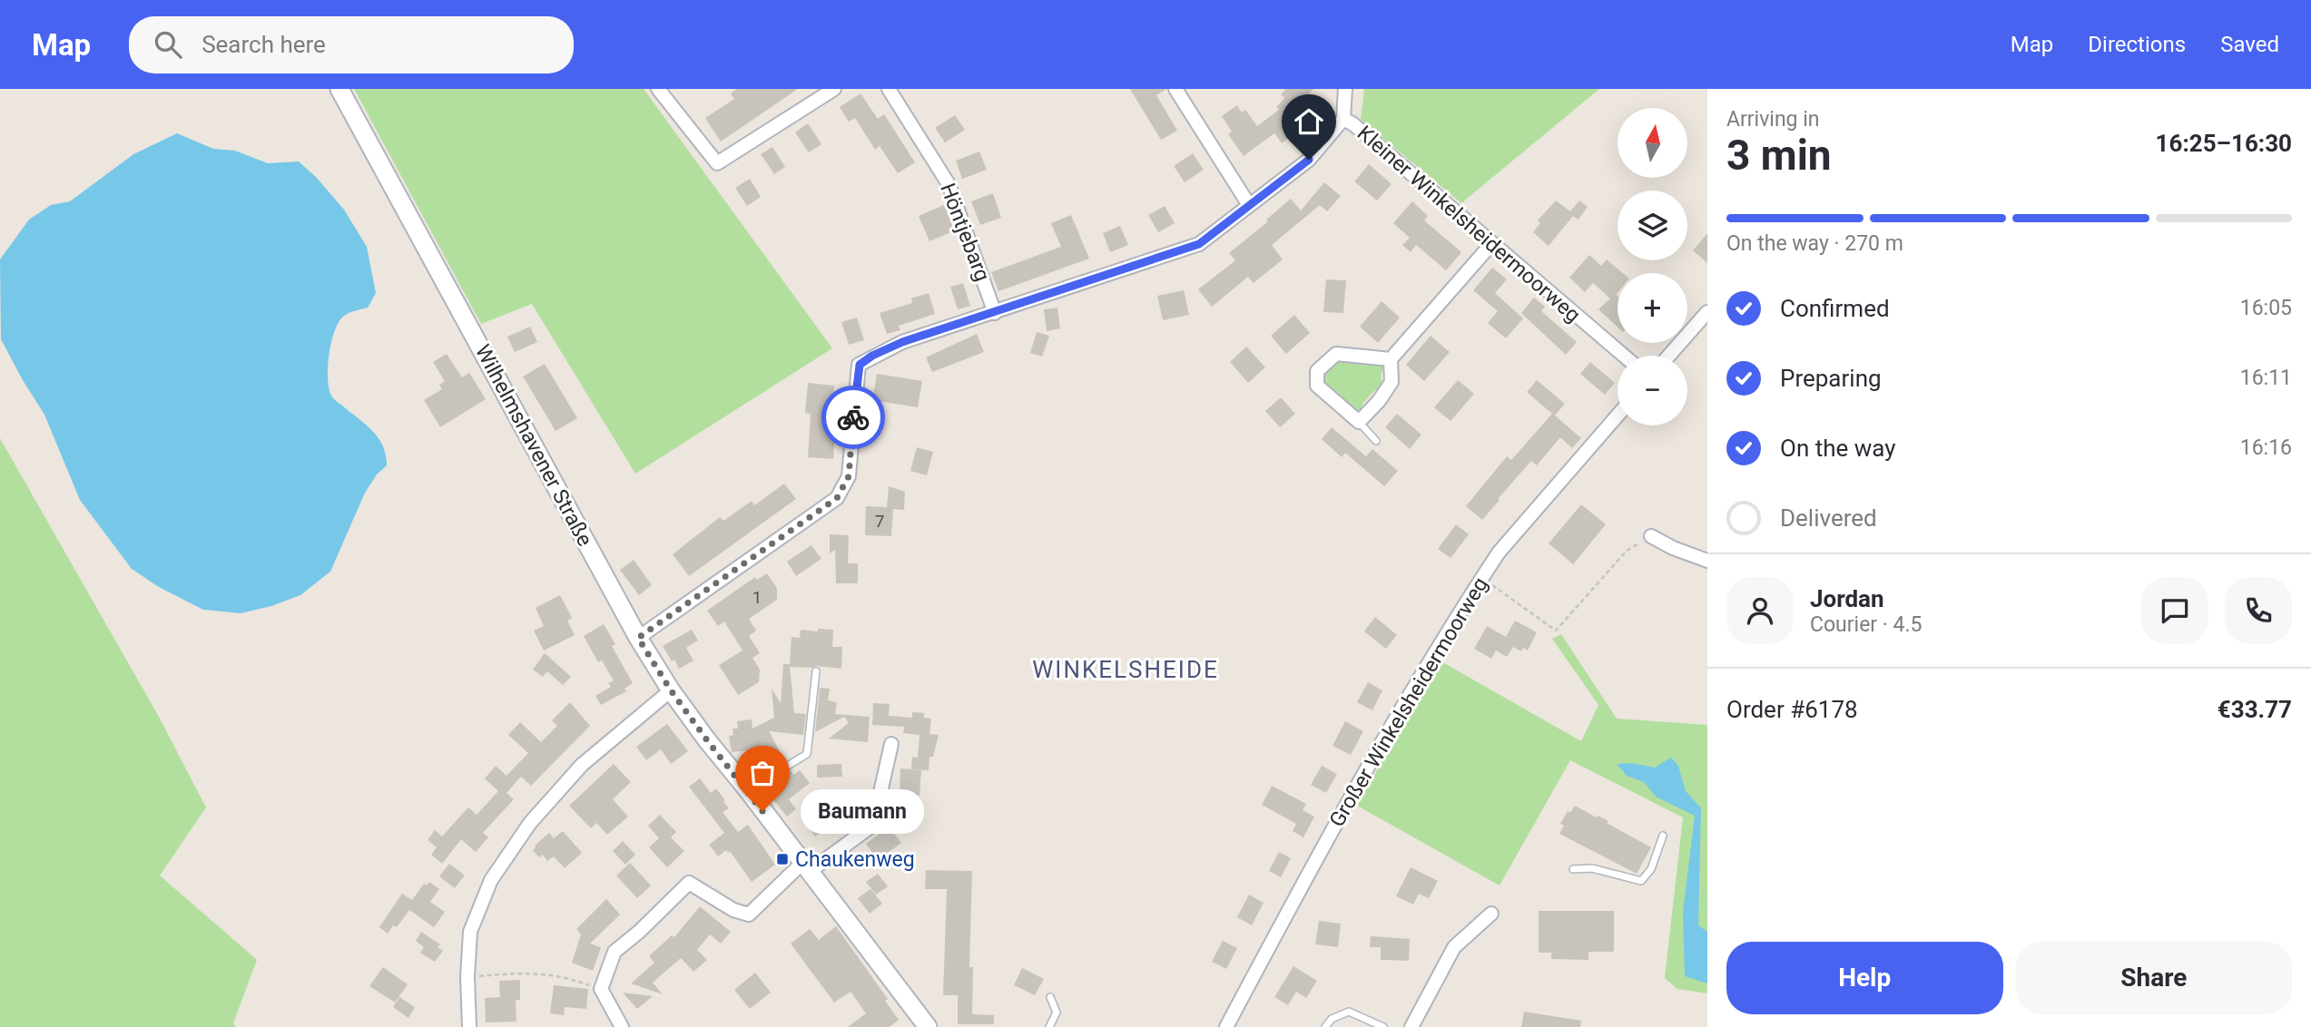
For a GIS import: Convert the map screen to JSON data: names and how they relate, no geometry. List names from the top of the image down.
{
  "streets": {
    "street": [
      "Kleiner Winkelsheidermoorweg",
      "Höntjebarg",
      "Wilhelmshavener Straße",
      "Großer Winkelsheidermoorweg"
    ]
  },
  "crossings": [
    ["Kleiner Winkelsheidermoorweg", "Höntjebarg"],
    ["Kleiner Winkelsheidermoorweg", "Wilhelmshavener Straße"]
  ],
  "districts": ["WINKELSHEIDE"],
  "places": {
    "other": ["Baumann"],
    "transit": ["Chaukenweg"]
  },
  "house_numbers": ["7", "1"],
  "north": "top",
  "page": {
    "header": "Map",
    "search": "Search here",
    "nav": ["Map", "Directions", "Saved"],
    "heading": ["3 min", "Arriving in", "16:25–16:30"],
    "panel": [
      "Jordan",
      "Courier · 4.5",
      "Order #6178",
      "€33.77"
    ],
    "map_buttons": ["+", "−"],
    "bar": "On the way · 270 m",
    "list": [
      ["Confirmed", "16:05"],
      ["Preparing", "16:11"],
      ["On the way", "16:16"],
      "Delivered"
    ],
    "bubble": "Baumann",
    "buttons": ["Help", "Share"]
  }
}
